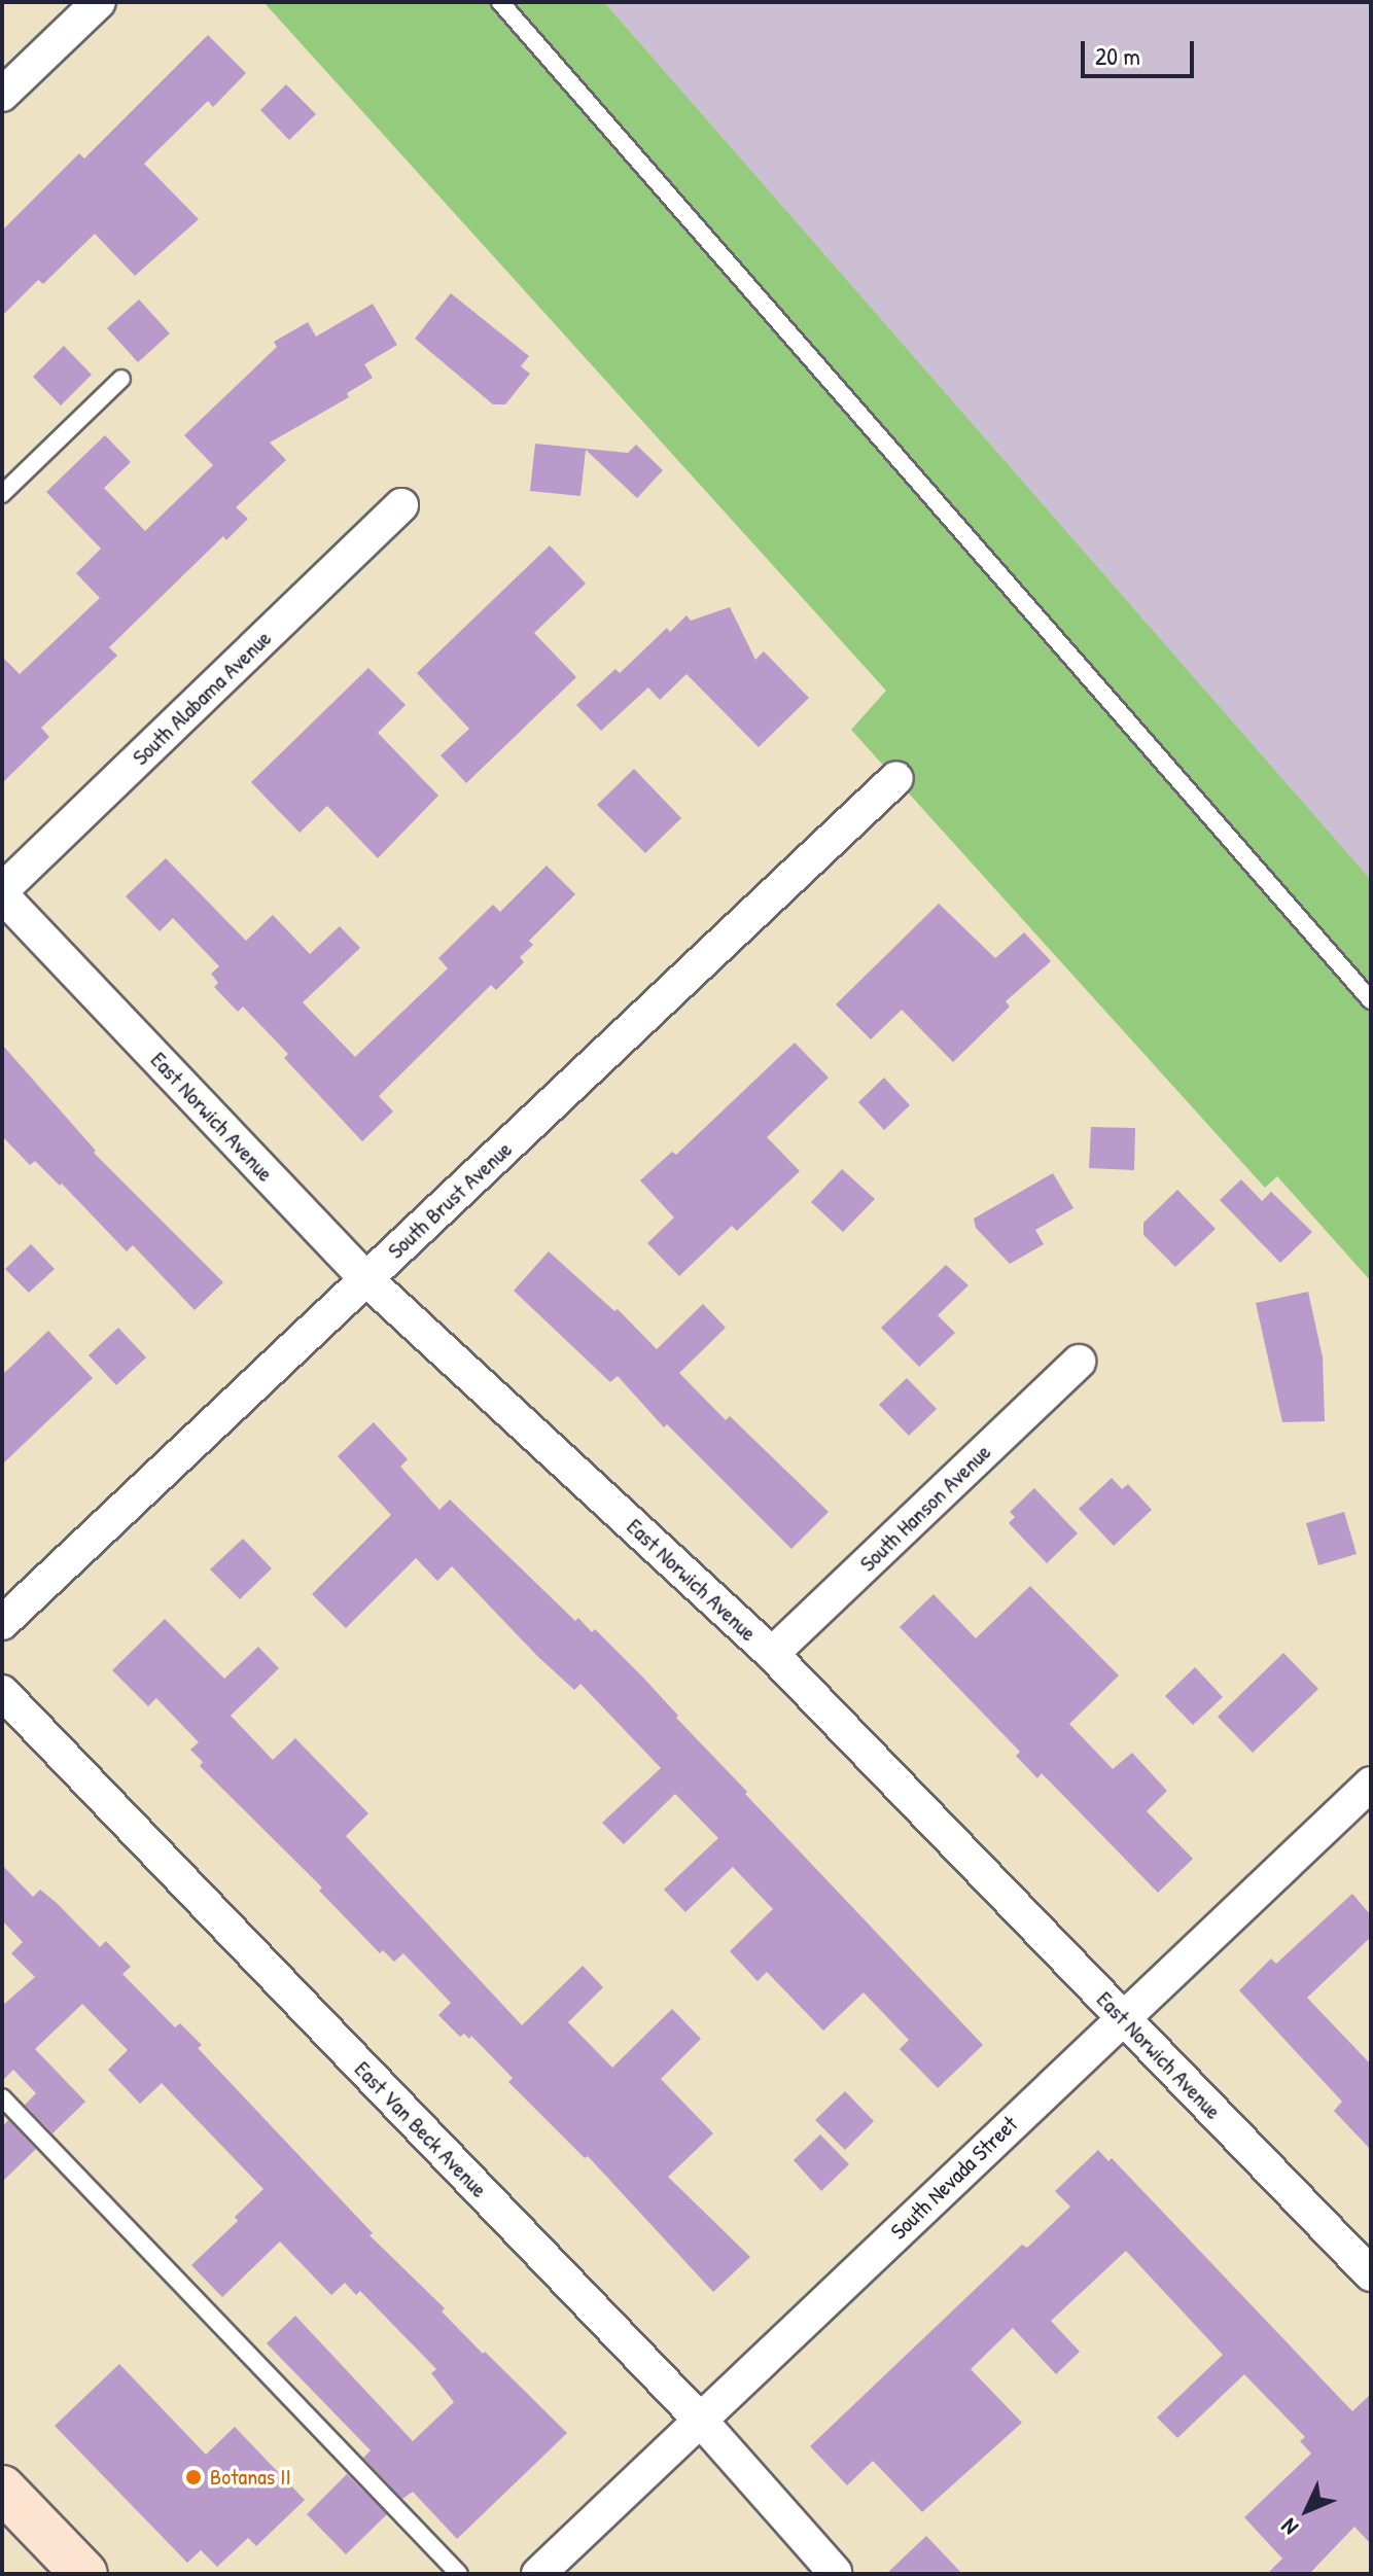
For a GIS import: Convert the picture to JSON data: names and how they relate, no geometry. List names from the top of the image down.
{
  "streets": {
    "street": [
      "South Alabama Avenue",
      "East Norwich Avenue",
      "South Brust Avenue",
      "South Hanson Avenue",
      "East Van Beck Avenue",
      "South Nevada Street"
    ]
  },
  "crossings": [
    ["South Alabama Avenue", "East Norwich Avenue"],
    ["East Norwich Avenue", "South Brust Avenue"],
    ["East Norwich Avenue", "South Hanson Avenue"],
    ["East Norwich Avenue", "South Nevada Street"],
    ["East Van Beck Avenue", "South Nevada Street"]
  ],
  "places": ["Botanas II"],
  "scale_bar": "20 m",
  "north": "bottom left"
}
